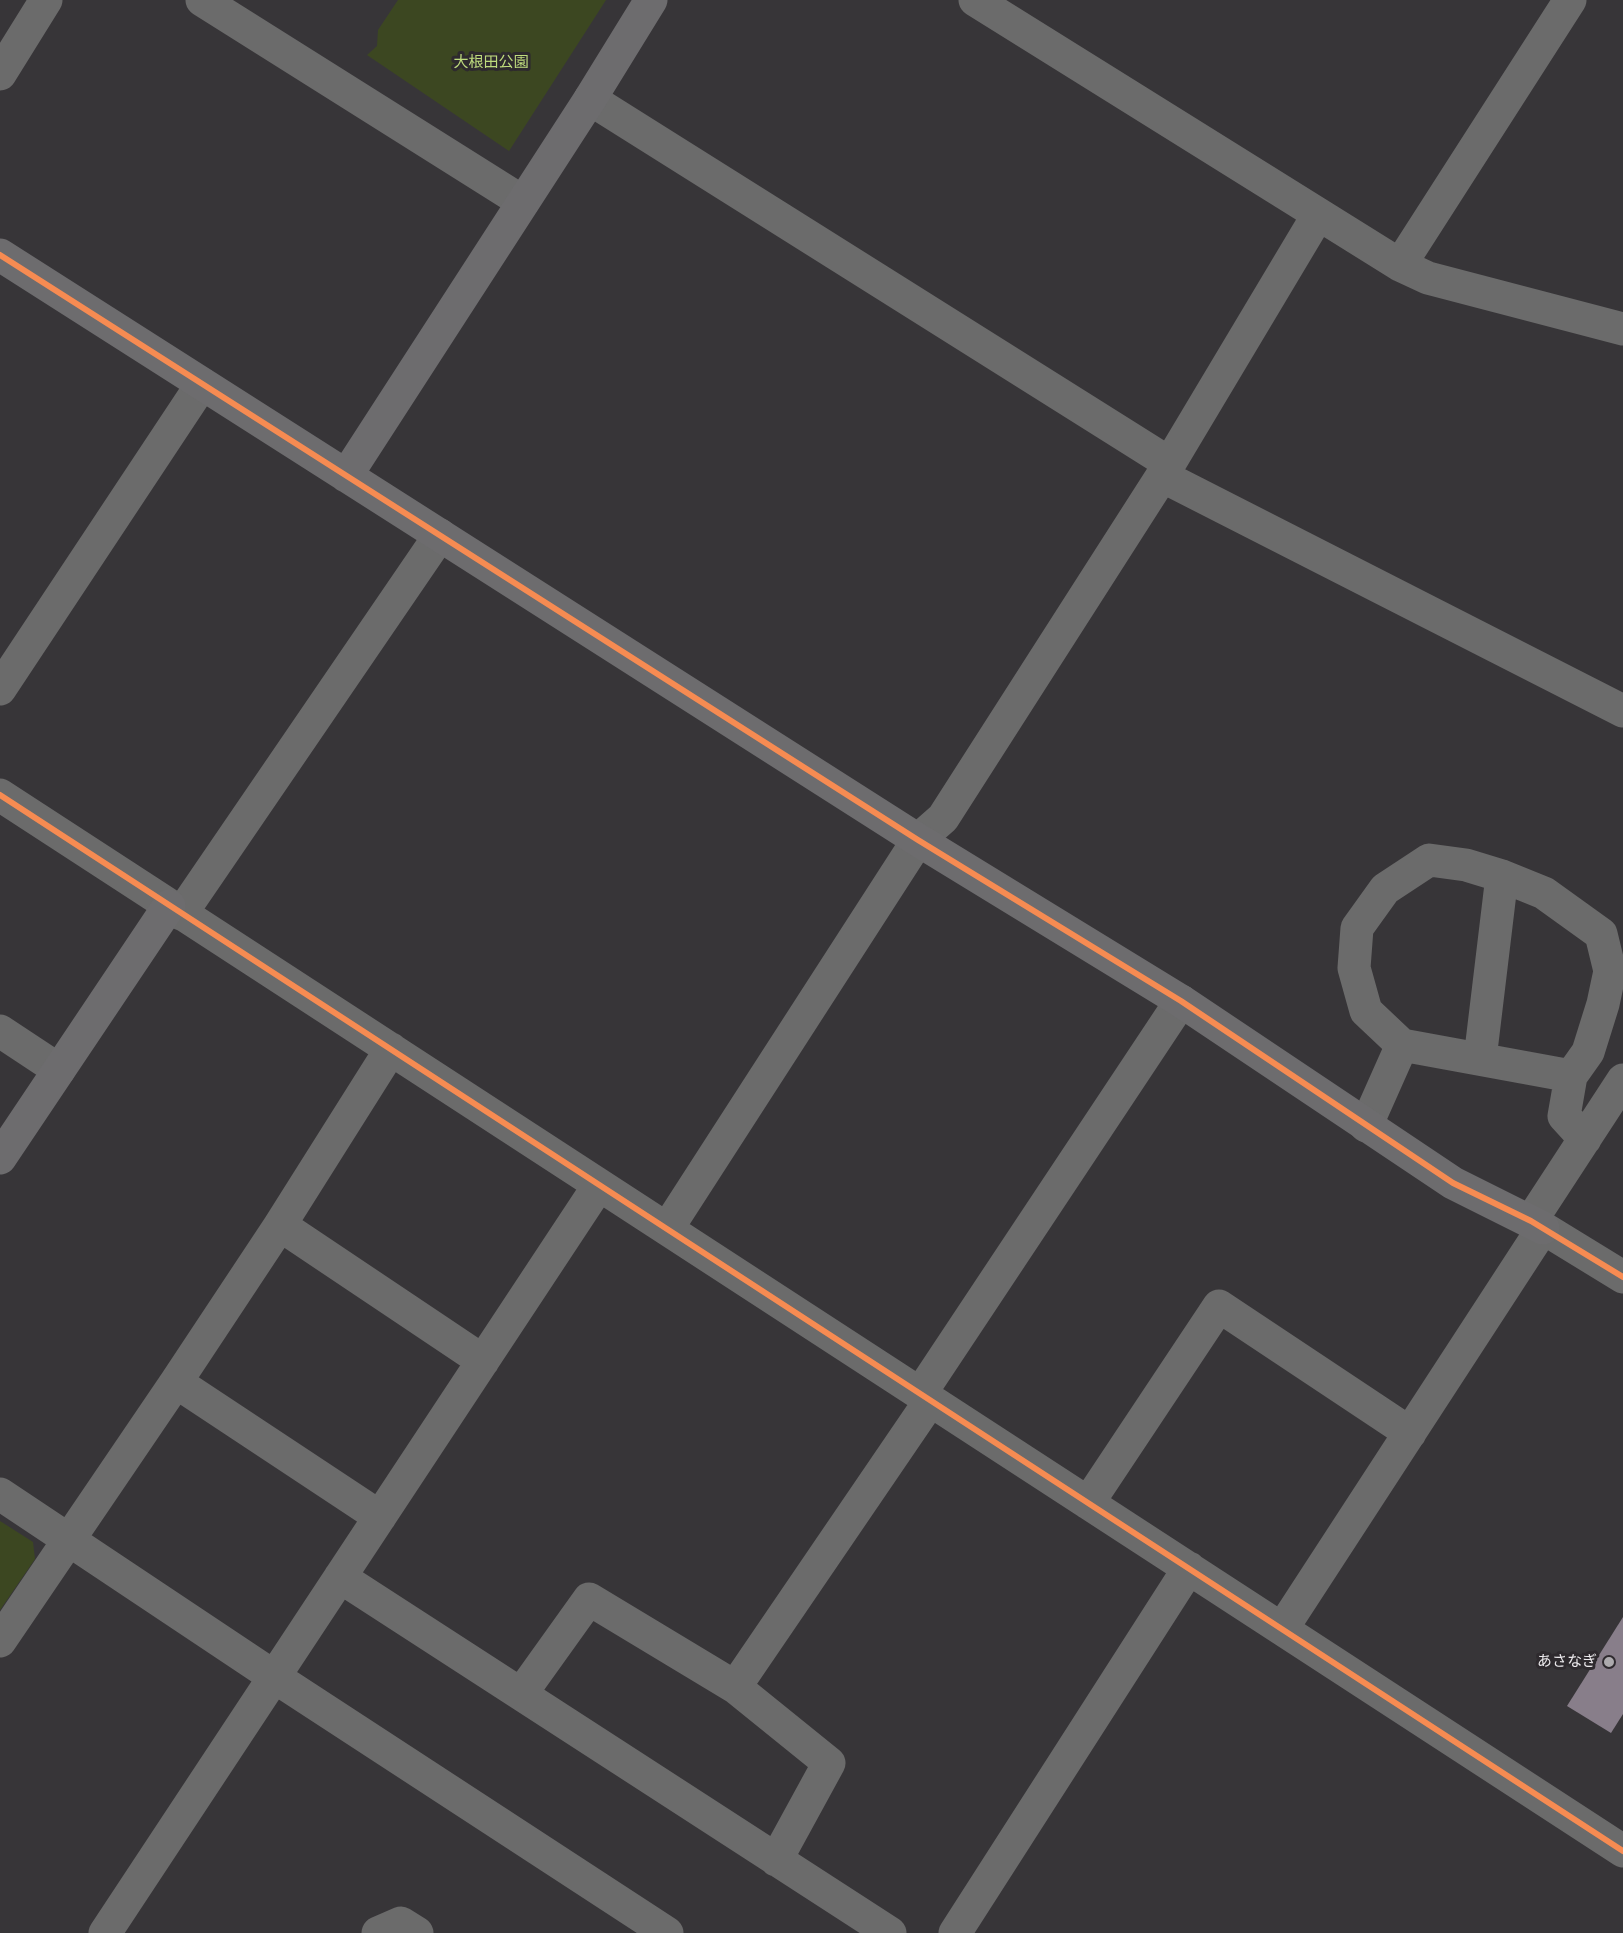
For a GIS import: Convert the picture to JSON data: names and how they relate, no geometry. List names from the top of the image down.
{
  "parks": ["大根田公園"],
  "places": ["あさなぎ"]
}
